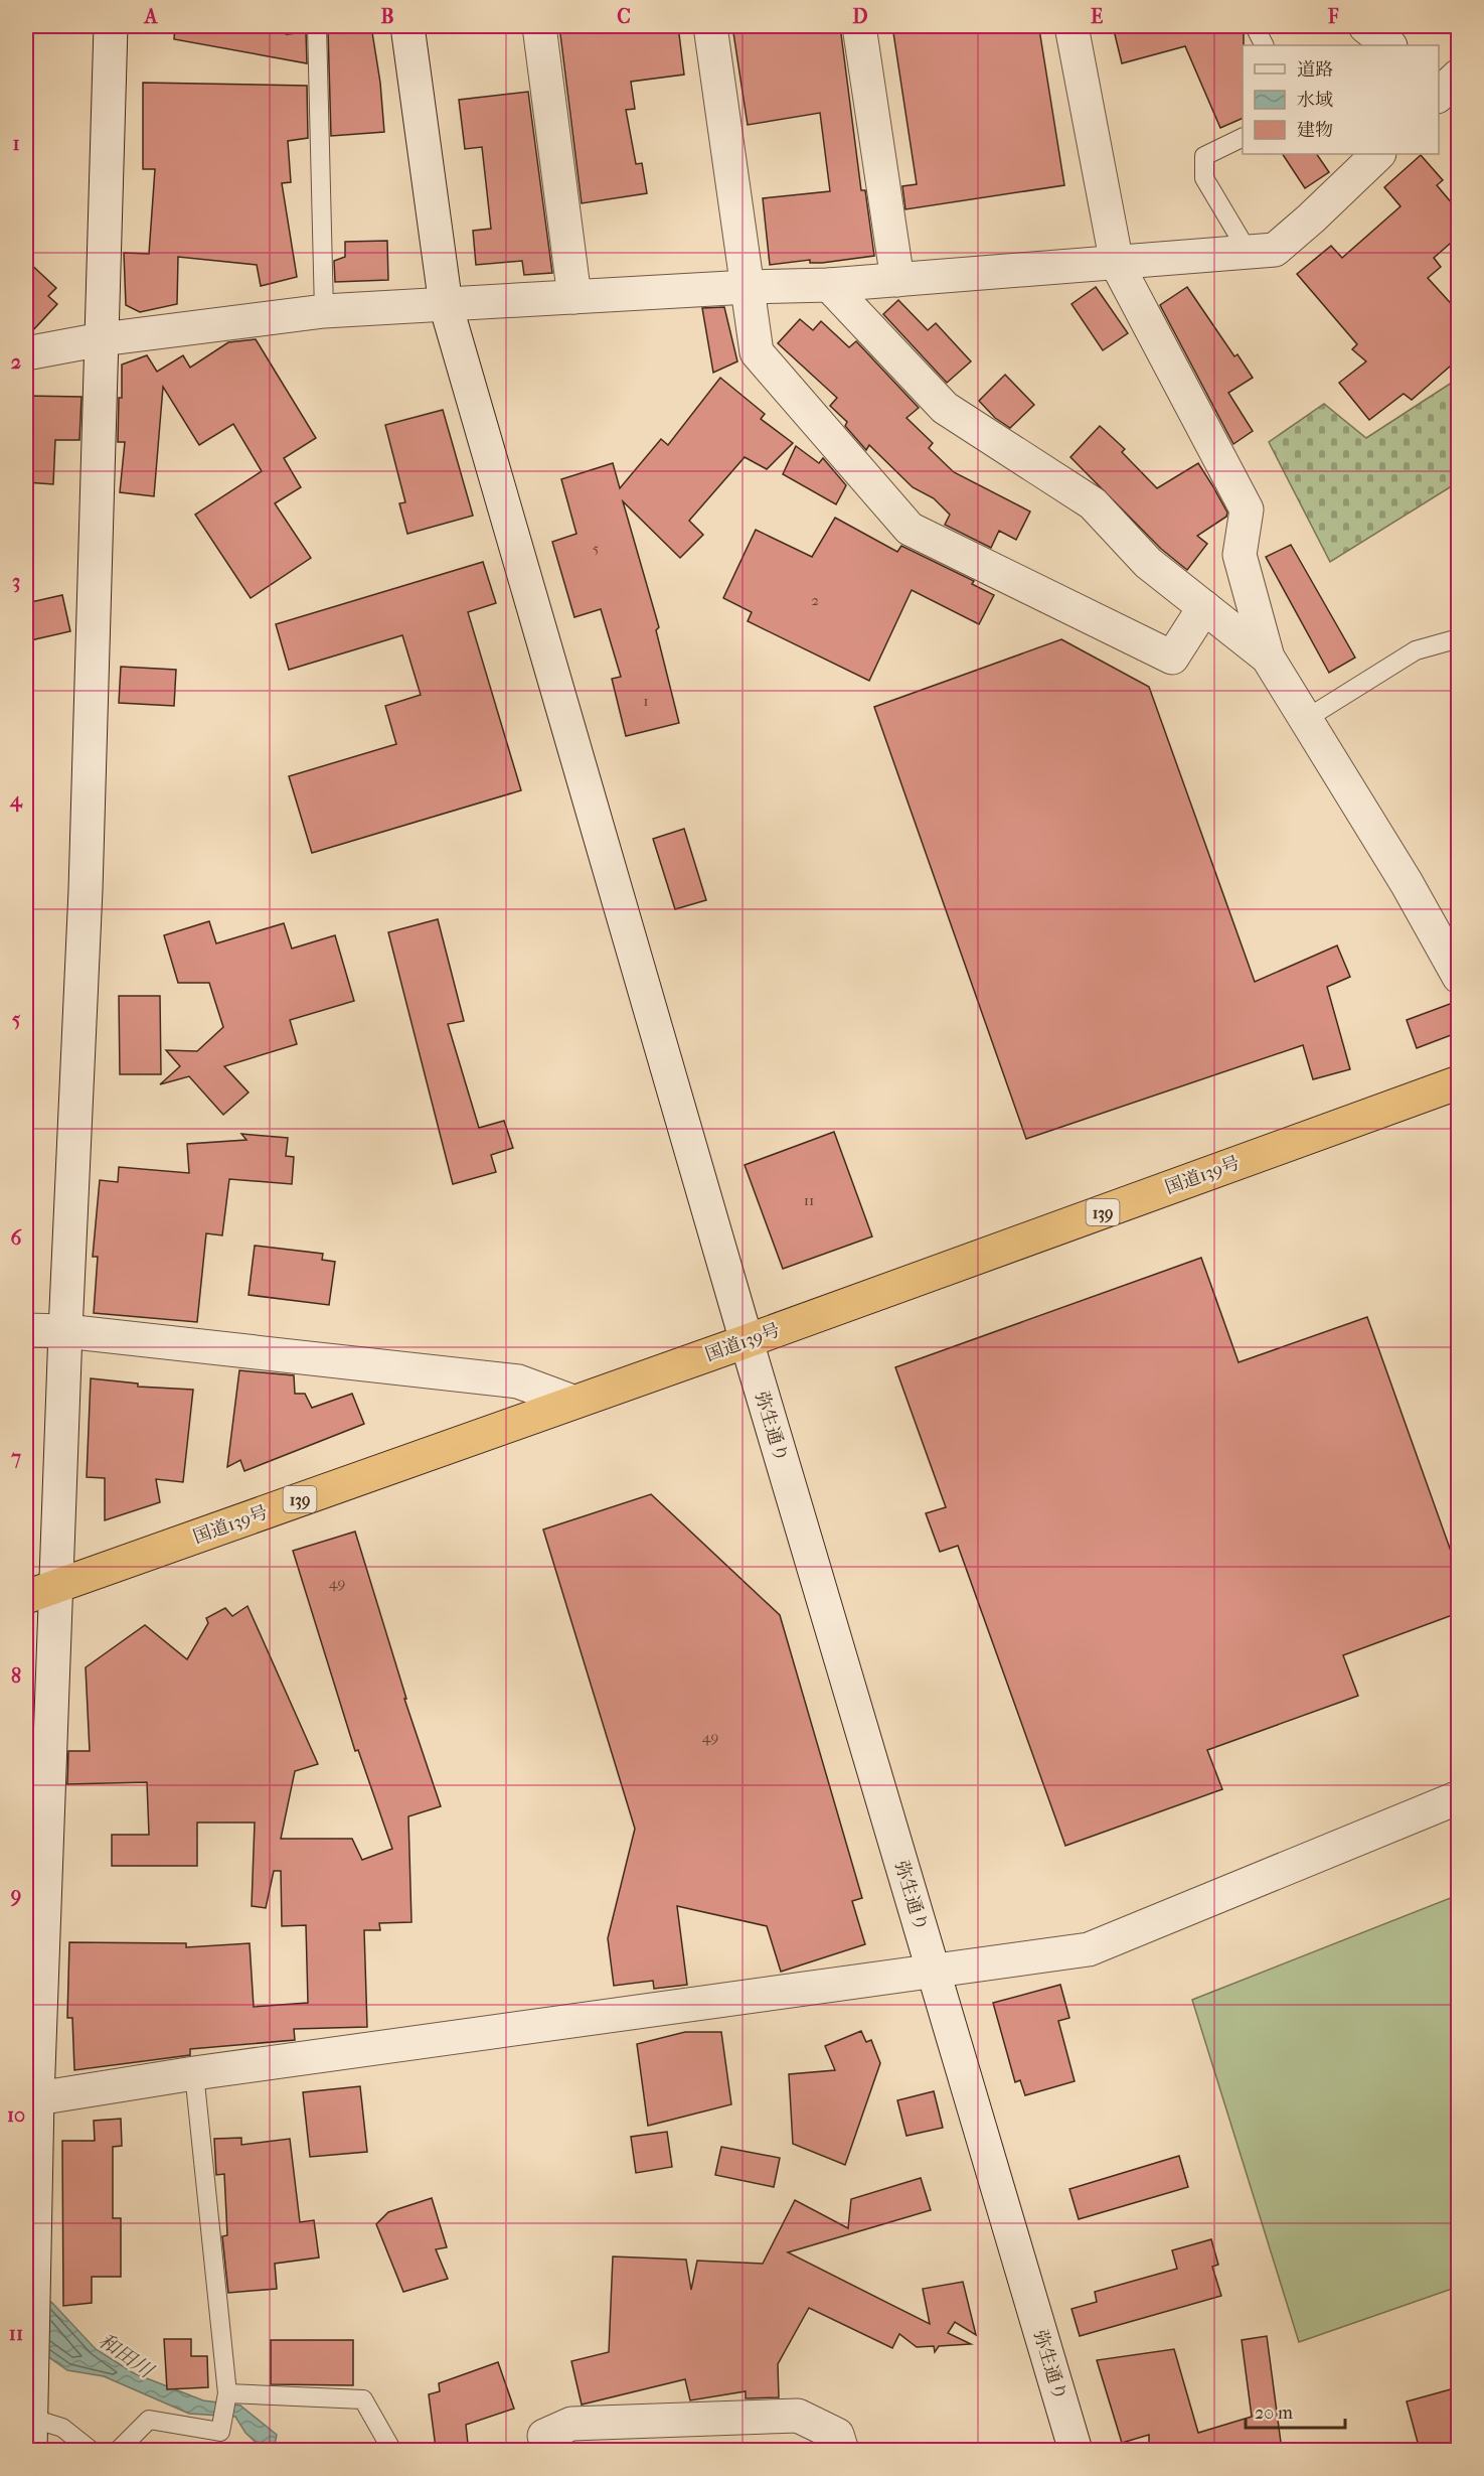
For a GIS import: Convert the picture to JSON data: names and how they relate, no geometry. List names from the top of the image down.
{
  "streets": {
    "highway": ["国道139号", "139"],
    "street": ["弥生通り"]
  },
  "crossings": [
    ["国道139号", "弥生通り"]
  ],
  "water": ["和田川"],
  "house_numbers": [
    "5",
    "2",
    "1",
    "11",
    "49",
    "49"
  ],
  "legend": ["道路", "水域", "建物"],
  "scale_bar": "20 m",
  "grid": {
    "columns": [
      "A",
      "B",
      "C",
      "D",
      "E",
      "F"
    ],
    "rows": [
      "1",
      "2",
      "3",
      "4",
      "5",
      "6",
      "7",
      "8",
      "9",
      "10",
      "11"
    ]
  }
}
